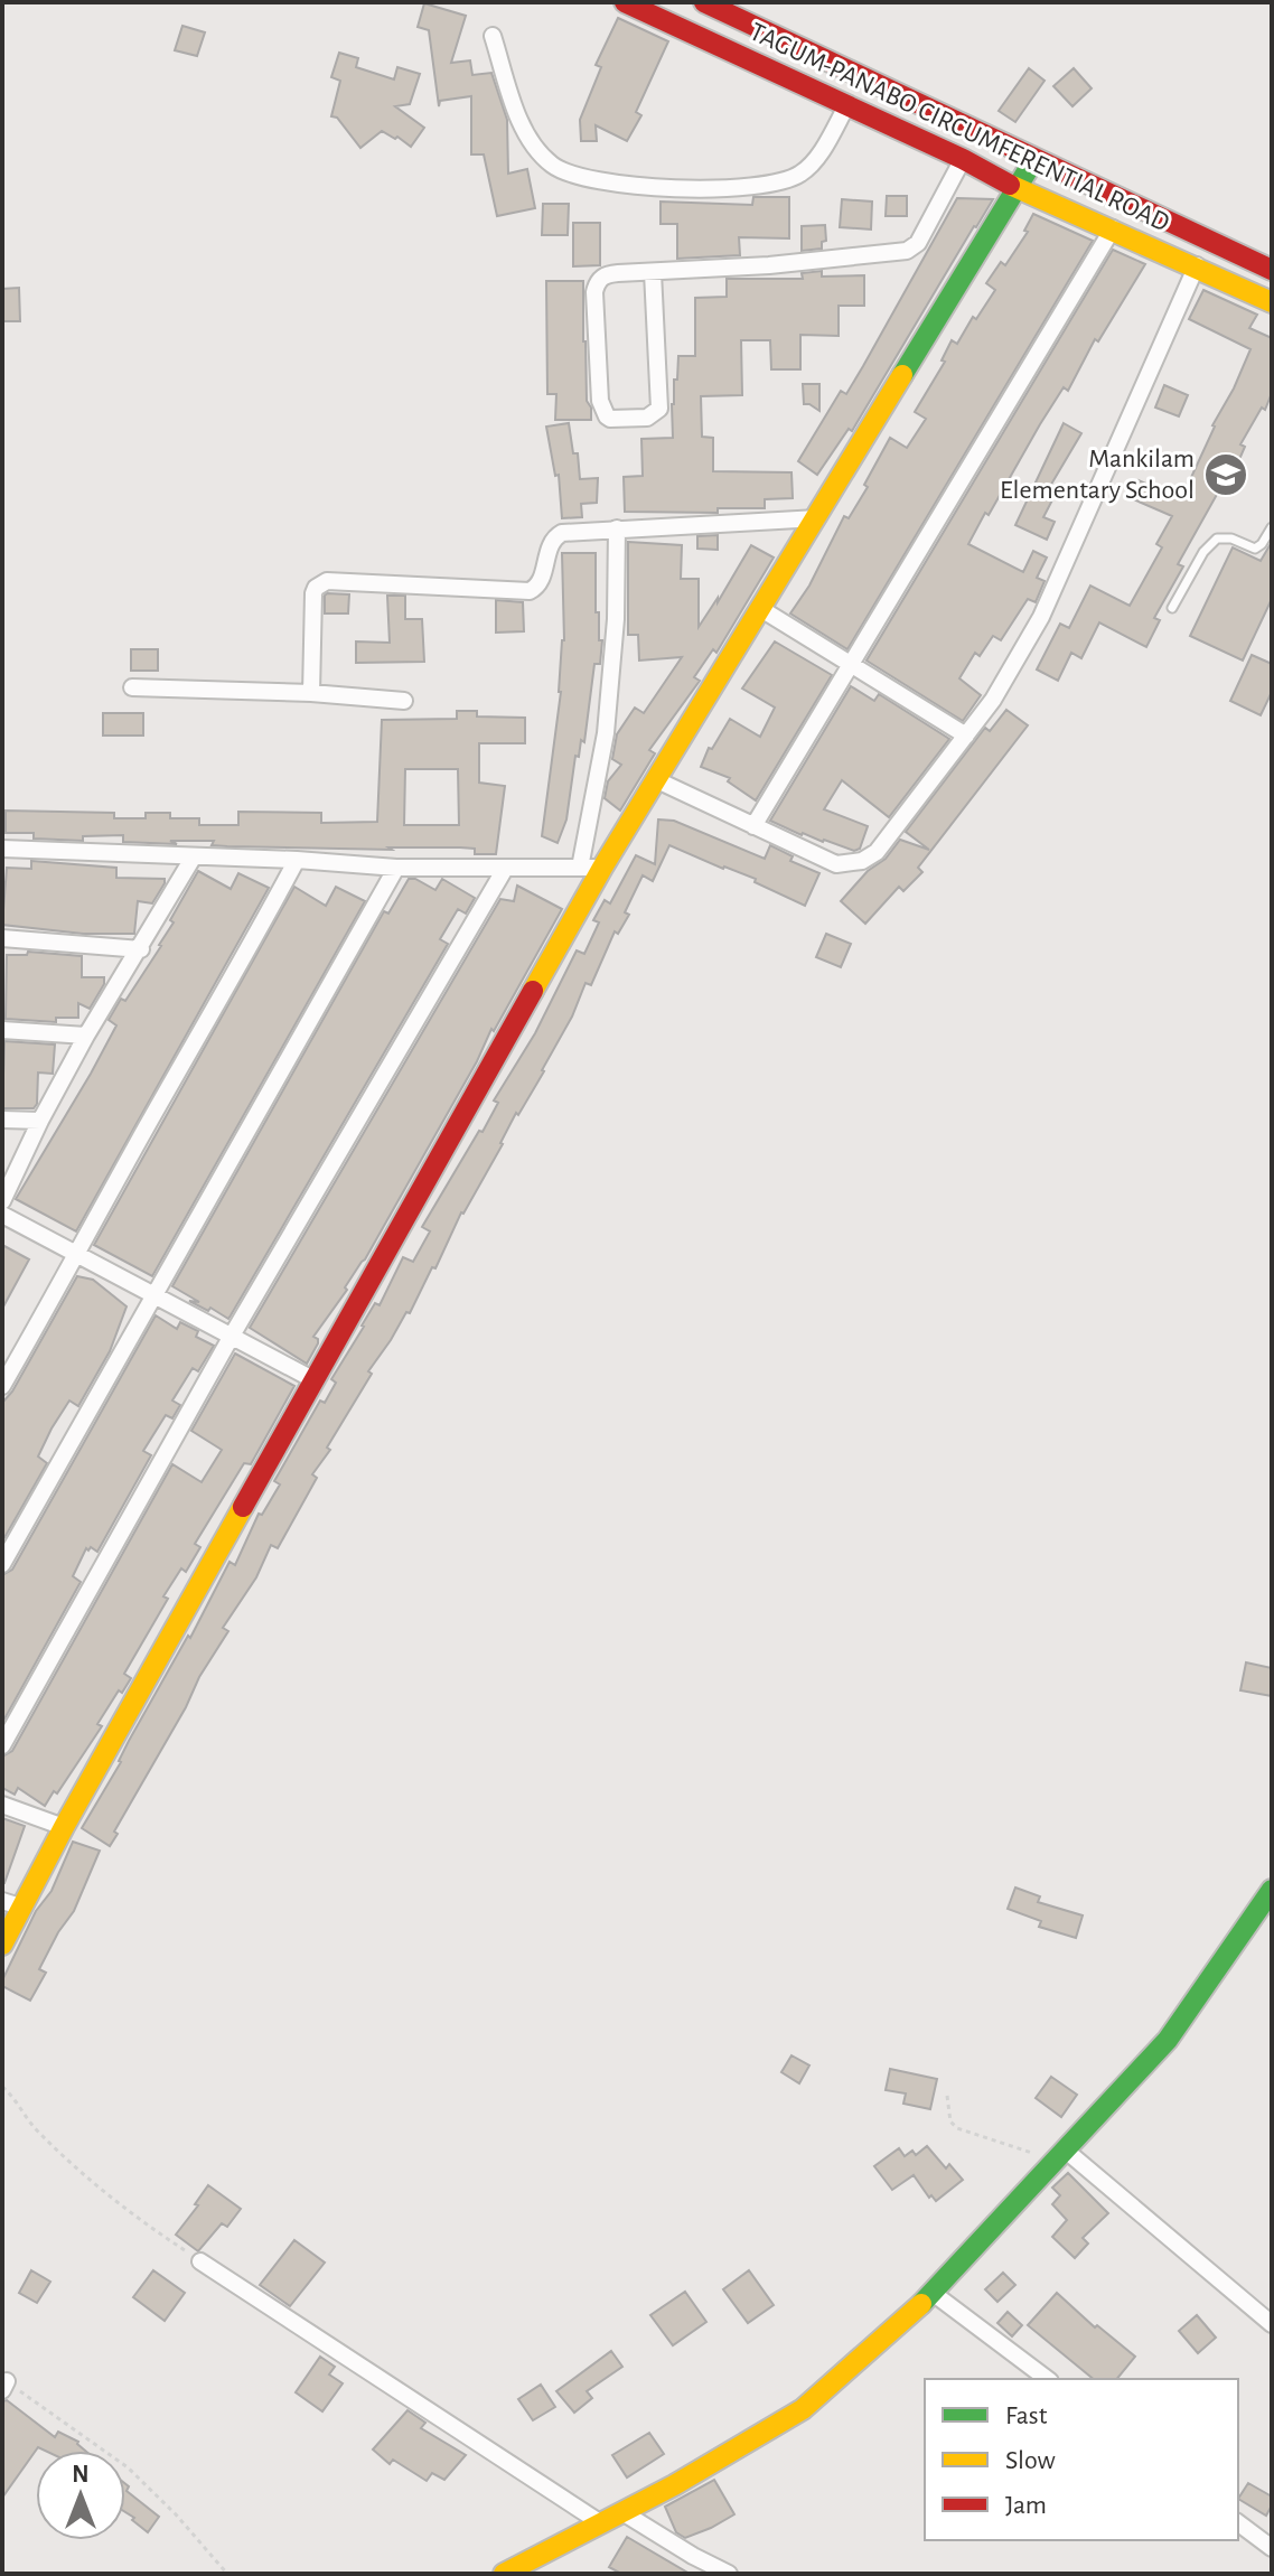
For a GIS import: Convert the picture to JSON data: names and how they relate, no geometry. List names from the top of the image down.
{
  "streets": {
    "main road": ["TAGUM-PANABO CIRCUMFERENTIAL ROAD"]
  },
  "places": {
    "school or university": ["Mankilam Elementary School"]
  },
  "legend": ["Fast", "Slow", "Jam"],
  "north": "top"
}
